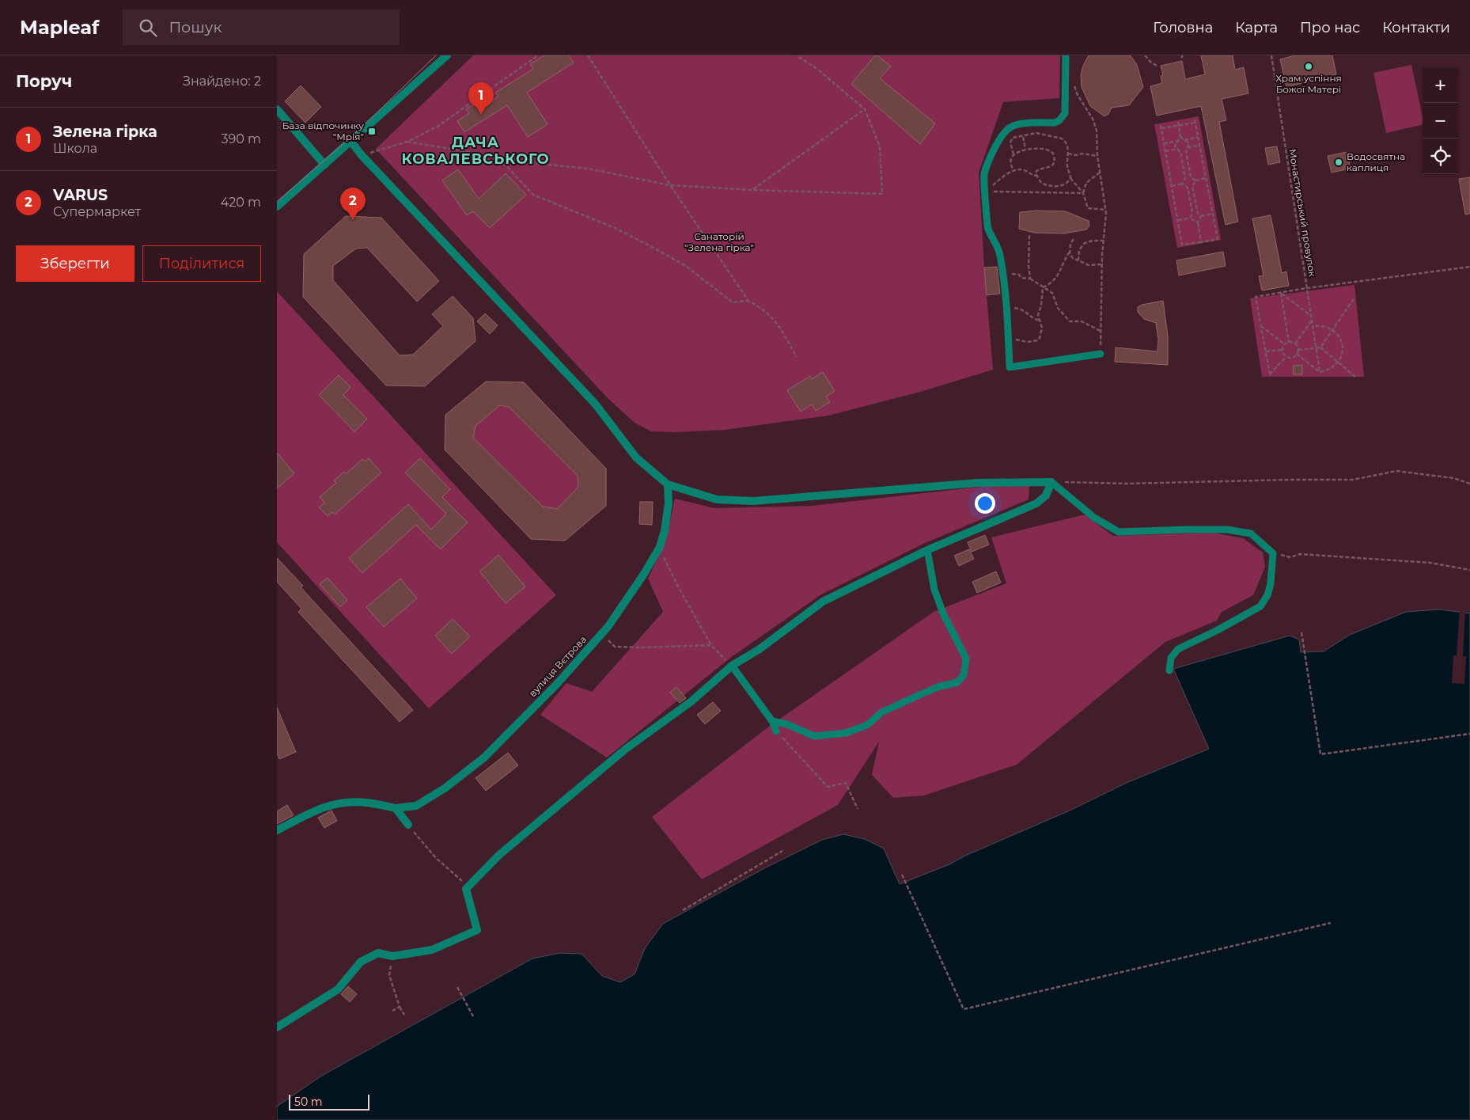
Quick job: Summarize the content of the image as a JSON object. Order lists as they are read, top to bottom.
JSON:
{
  "streets": {
    "street": ["вулиця Вєтрова"],
    "path": ["Монастирський провулок"]
  },
  "districts": ["ДАЧА КОВАЛЕВСЬКОГО"],
  "parks": ["Санаторій \"Зелена гірка\""],
  "places": {
    "other": ["Храм успіння Божої Матері", "Водосвятна каплиця"],
    "transit": ["База відпочинку \"Мрія\""]
  },
  "scale_bar": "50 m",
  "page": {
    "header": "Mapleaf",
    "search": "Пошук",
    "nav": [
      "Головна",
      "Карта",
      "Про нас",
      "Контакти"
    ],
    "heading": ["Поруч", "Знайдено: 2"],
    "map_buttons": ["+", "−"],
    "pins": ["1", "2"],
    "list": [
      {
        "mark": "1",
        "name": "Зелена гірка",
        "note": "Школа",
        "value": "390 m"
      },
      {
        "mark": "2",
        "name": "VARUS",
        "note": "Супермаркет",
        "value": "420 m"
      }
    ],
    "buttons": ["Зберегти", "Поділитися"],
    "scale": "50 m"
  }
}
